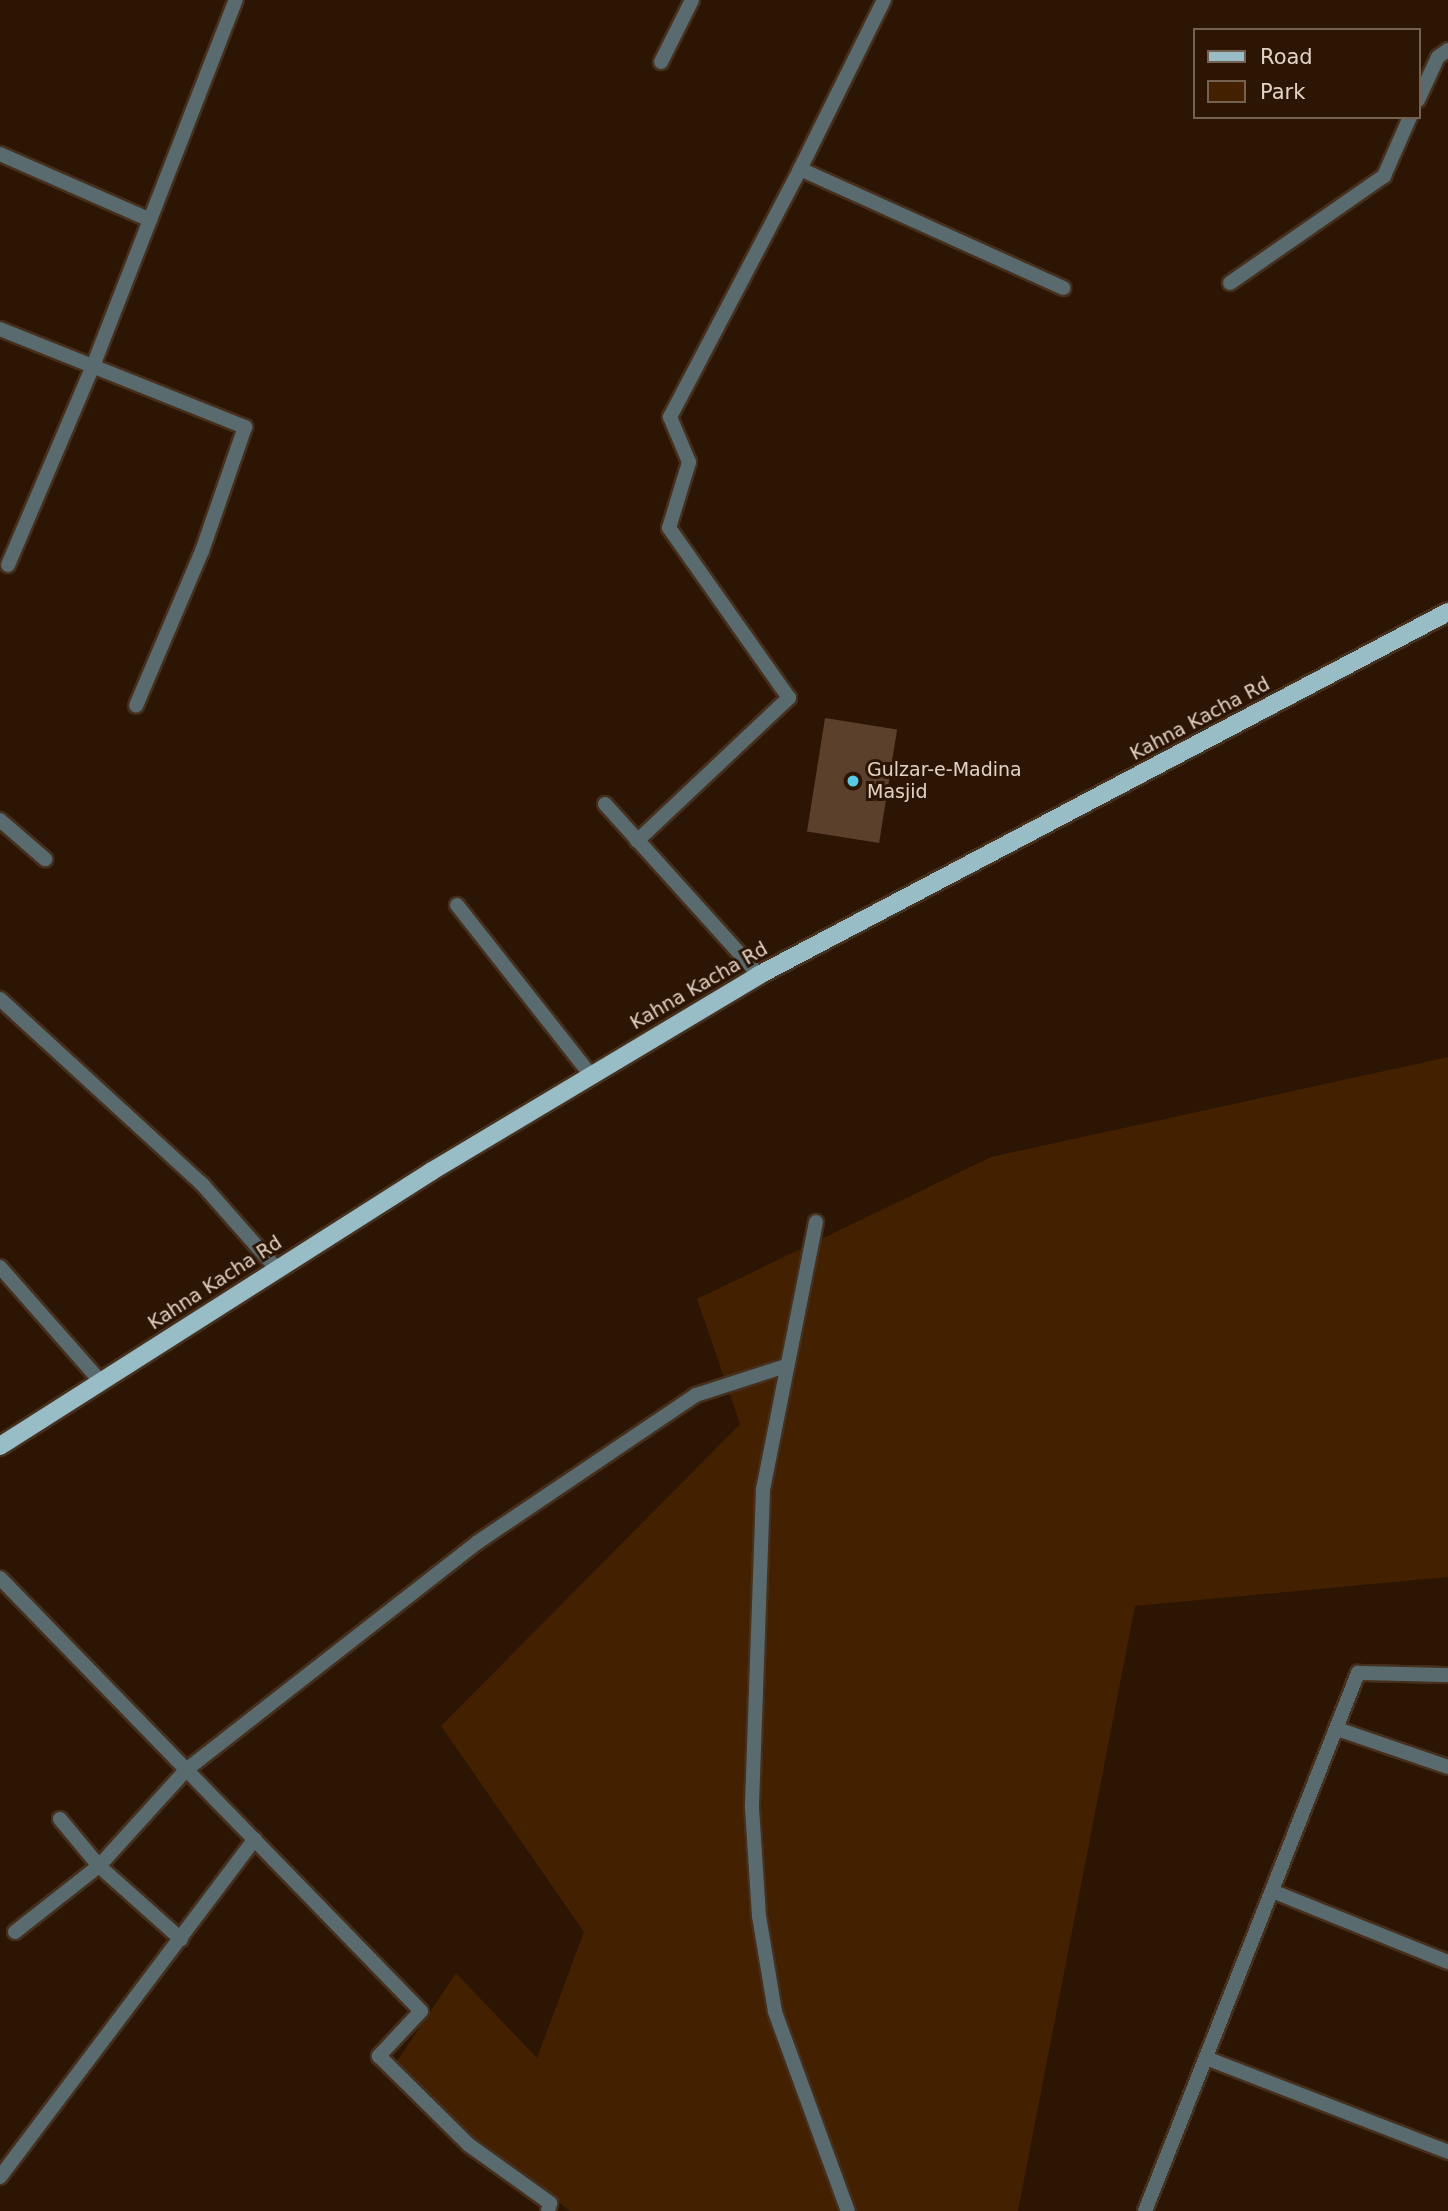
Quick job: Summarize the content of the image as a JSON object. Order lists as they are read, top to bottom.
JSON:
{
  "streets": {
    "main road": ["Kahna Kacha Rd"]
  },
  "places": ["Gulzar-e-Madina Masjid"],
  "legend": ["Road", "Park"]
}
